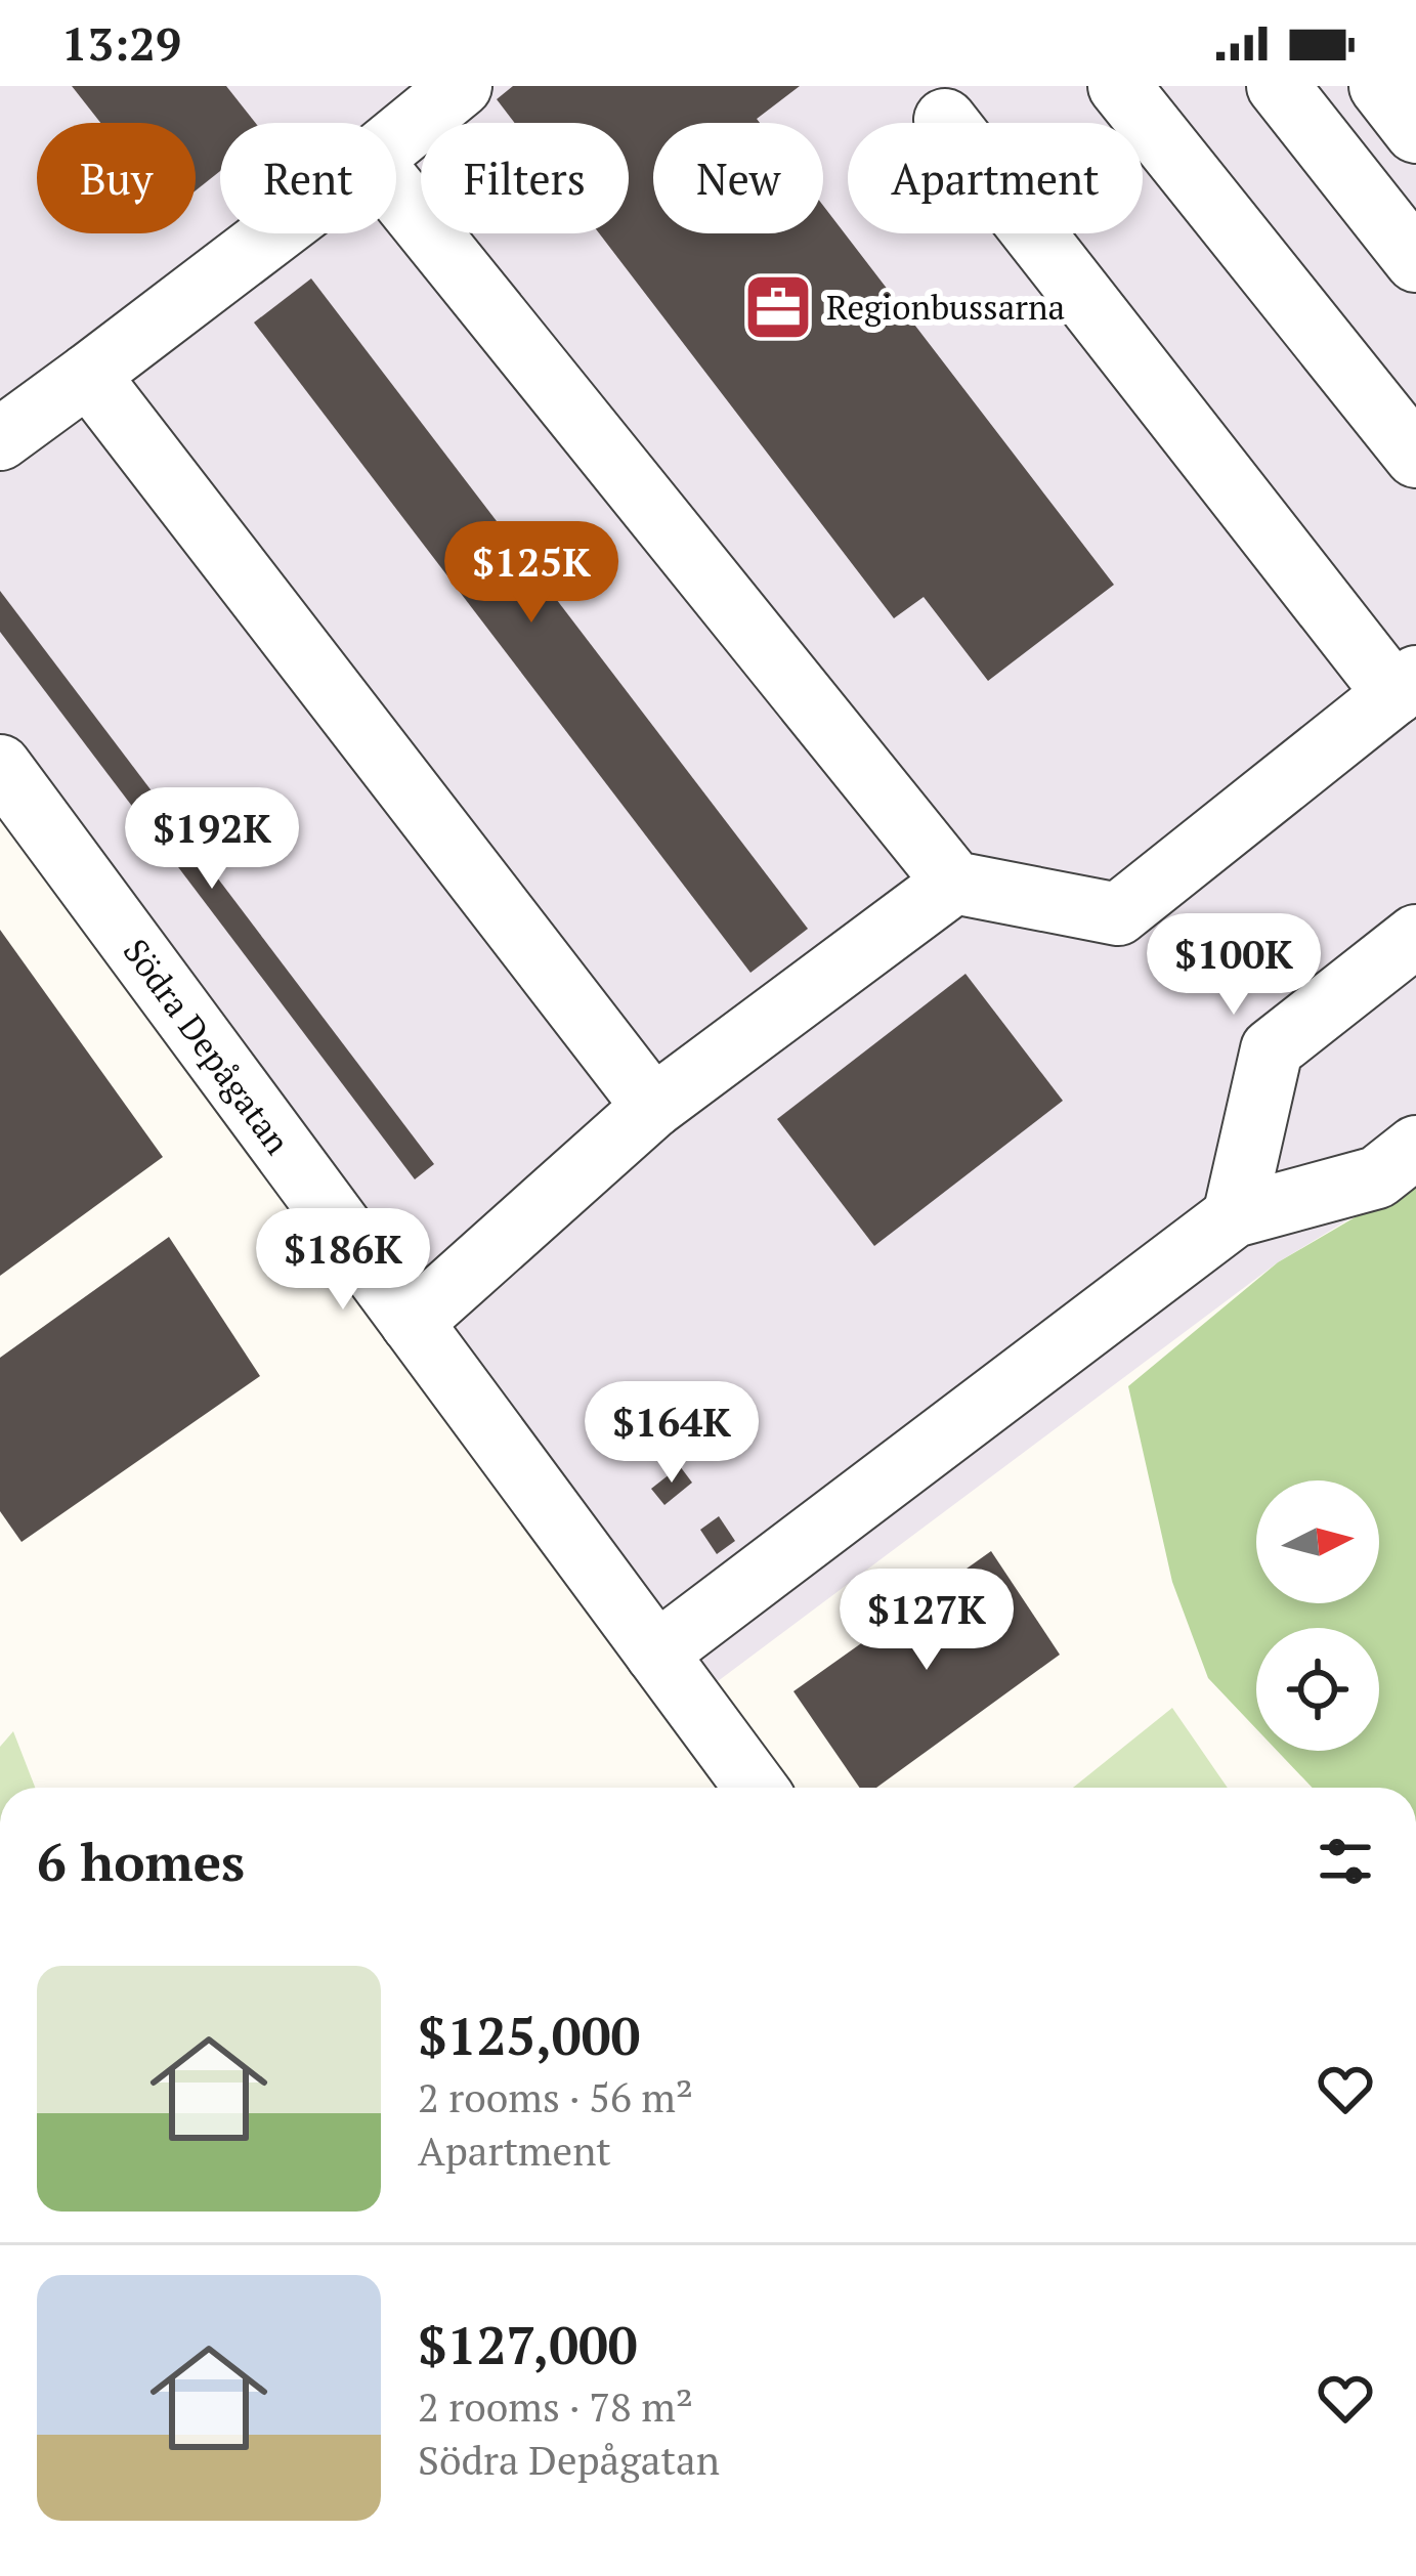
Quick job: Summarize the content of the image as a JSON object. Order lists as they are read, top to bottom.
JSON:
{
  "streets": {
    "street": ["Södra Depågatan"]
  },
  "places": {
    "office": ["Regionbussarna"]
  },
  "north": "right",
  "page": {
    "status": "13:29",
    "chip": [
      "Buy",
      "Rent",
      "Filters",
      "New",
      "Apartment"
    ],
    "price": [
      "$125K",
      "$192K",
      "$100K",
      "$186K",
      "$164K",
      "$127K"
    ],
    "heading": "6 homes",
    "list": [
      {
        "name": "$125,000",
        "note": "2 rooms · 56 m² · Apartment"
      },
      {
        "name": "$127,000",
        "note": "2 rooms · 78 m² · Södra Depågatan"
      }
    ]
  }
}
